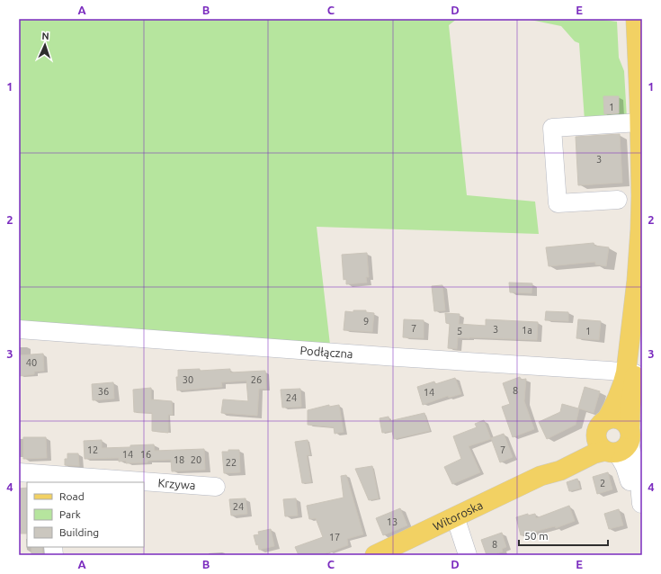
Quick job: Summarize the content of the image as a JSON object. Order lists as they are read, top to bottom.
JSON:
{
  "streets": {
    "main road": ["Witoroska"],
    "street": ["Podłączna", "Krzywa"]
  },
  "crossings": [
    ["Podłączna", "Witoroska"]
  ],
  "house_numbers": [
    "1",
    "3",
    "9",
    "7",
    "3",
    "1a",
    "5",
    "1",
    "40",
    "30",
    "26",
    "8",
    "36",
    "14",
    "24",
    "12",
    "7",
    "14",
    "16",
    "18",
    "20",
    "22",
    "2",
    "24",
    "13",
    "17",
    "8"
  ],
  "legend": ["Road", "Park", "Building"],
  "scale_bar": "50 m",
  "north": "top",
  "grid": {
    "columns": [
      "A",
      "B",
      "C",
      "D",
      "E"
    ],
    "rows": [
      "1",
      "2",
      "3",
      "4"
    ]
  }
}
